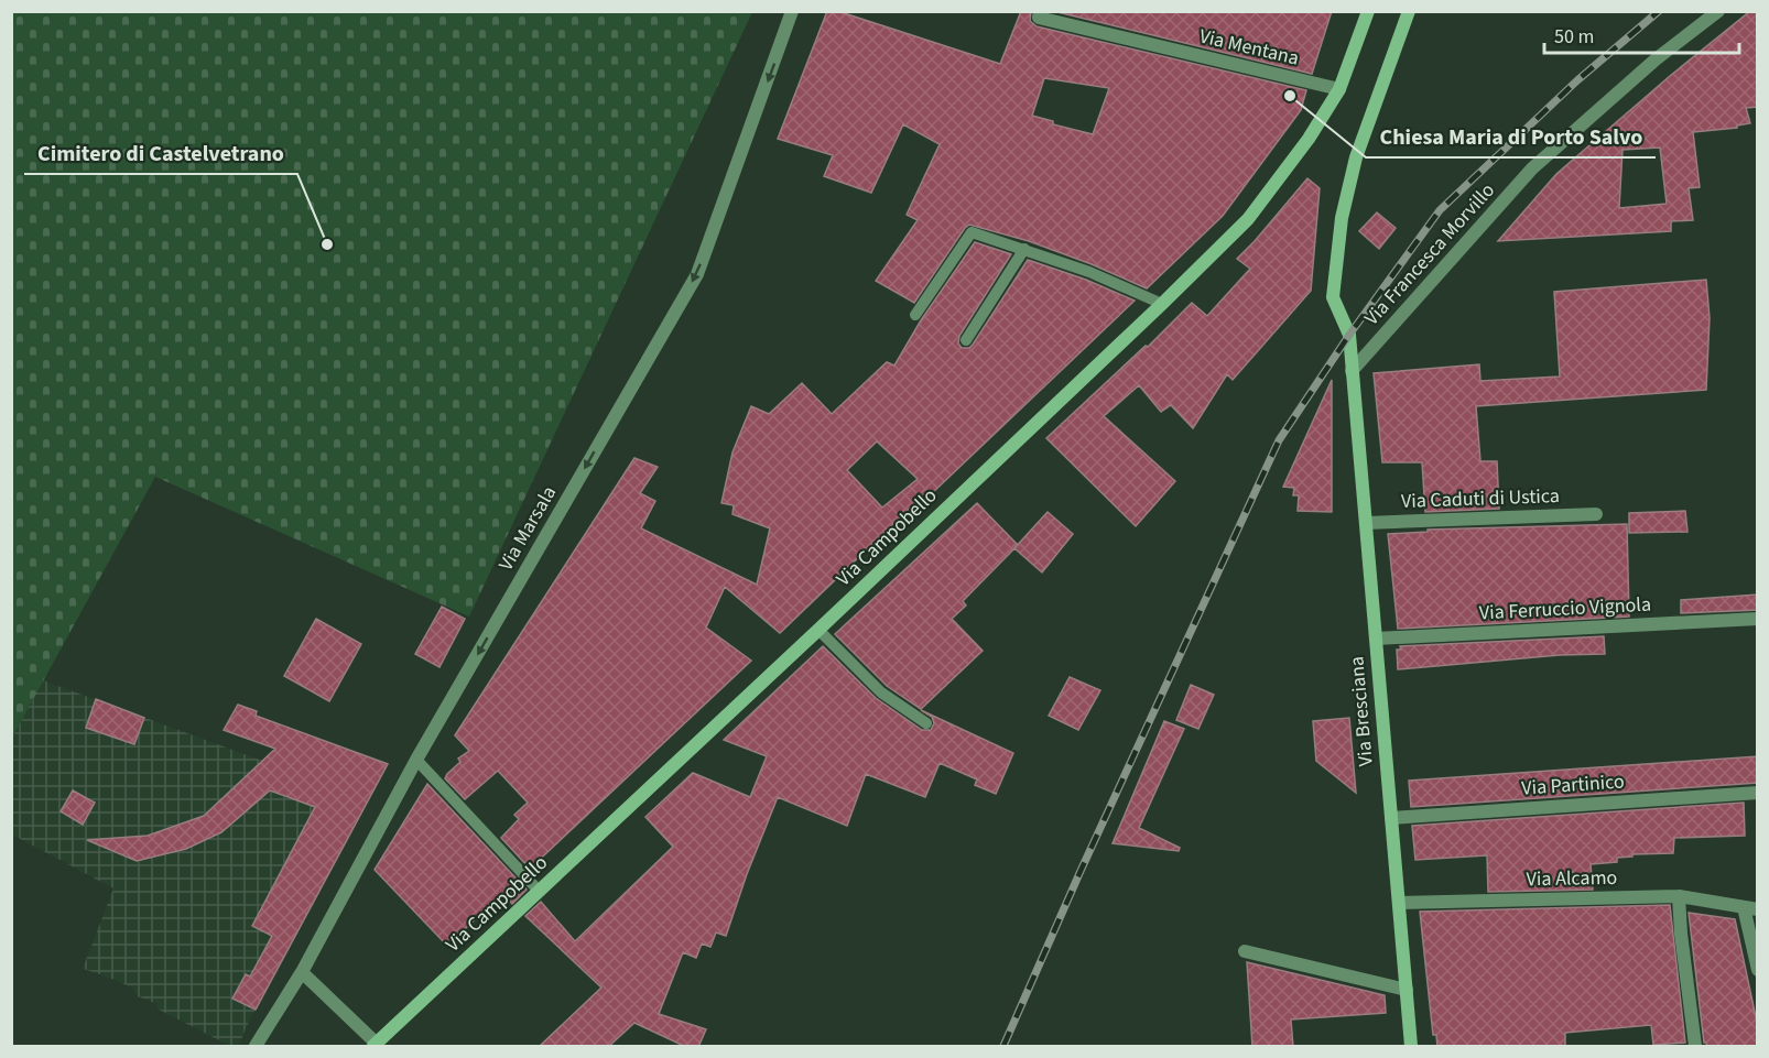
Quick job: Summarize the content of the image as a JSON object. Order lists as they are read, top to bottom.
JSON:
{
  "streets": {
    "main road": ["Via Campobello", "Via Bresciana"],
    "street": [
      "Via Mentana",
      "Via Francesca Morvillo",
      "Via Caduti di Ustica",
      "Via Marsala",
      "Via Ferruccio Vignola",
      "Via Partinico",
      "Via Alcamo"
    ]
  },
  "crossings": [
    ["Via Mentana", "Via Campobello"],
    ["Via Francesca Morvillo", "Via Bresciana"],
    ["Via Caduti di Ustica", "Via Bresciana"],
    ["Via Ferruccio Vignola", "Via Bresciana"],
    ["Via Bresciana", "Via Partinico"],
    ["Via Bresciana", "Via Alcamo"]
  ],
  "one_way": ["Via Marsala"],
  "places": ["Chiesa Maria di Porto Salvo", "Cimitero di Castelvetrano"],
  "scale_bar": "50 m"
}
